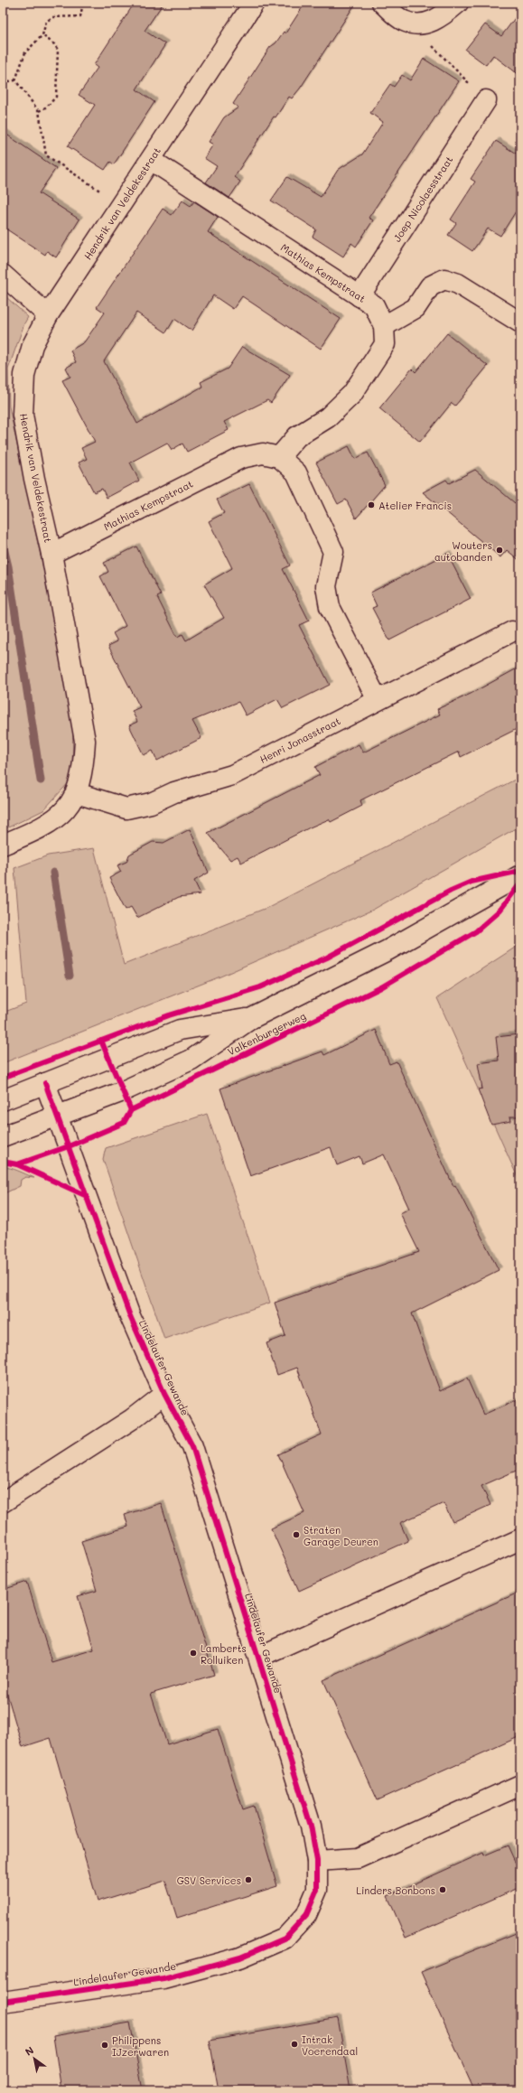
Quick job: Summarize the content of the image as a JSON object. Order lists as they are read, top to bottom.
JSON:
{
  "streets": {
    "street": [
      "Joep Nicolaesstraat",
      "Hendrik van Veldekestraat",
      "Mathias Kempstraat",
      "Henri Jonasstraat",
      "Valkenburgerweg",
      "Lindelaufer Gewande"
    ]
  },
  "crossings": [
    ["Joep Nicolaesstraat", "Mathias Kempstraat"],
    ["Hendrik van Veldekestraat", "Mathias Kempstraat"],
    ["Hendrik van Veldekestraat", "Henri Jonasstraat"],
    ["Valkenburgerweg", "Lindelaufer Gewande"]
  ],
  "places": [
    "Atelier Francis",
    "Wouters autobanden",
    "Straten Garage Deuren",
    "Lamberts Rolluiken",
    "GSV Services",
    "Linders Bonbons",
    "Intrak Voerendaal",
    "Philippens IJzerwaren"
  ],
  "north": "top left"
}
